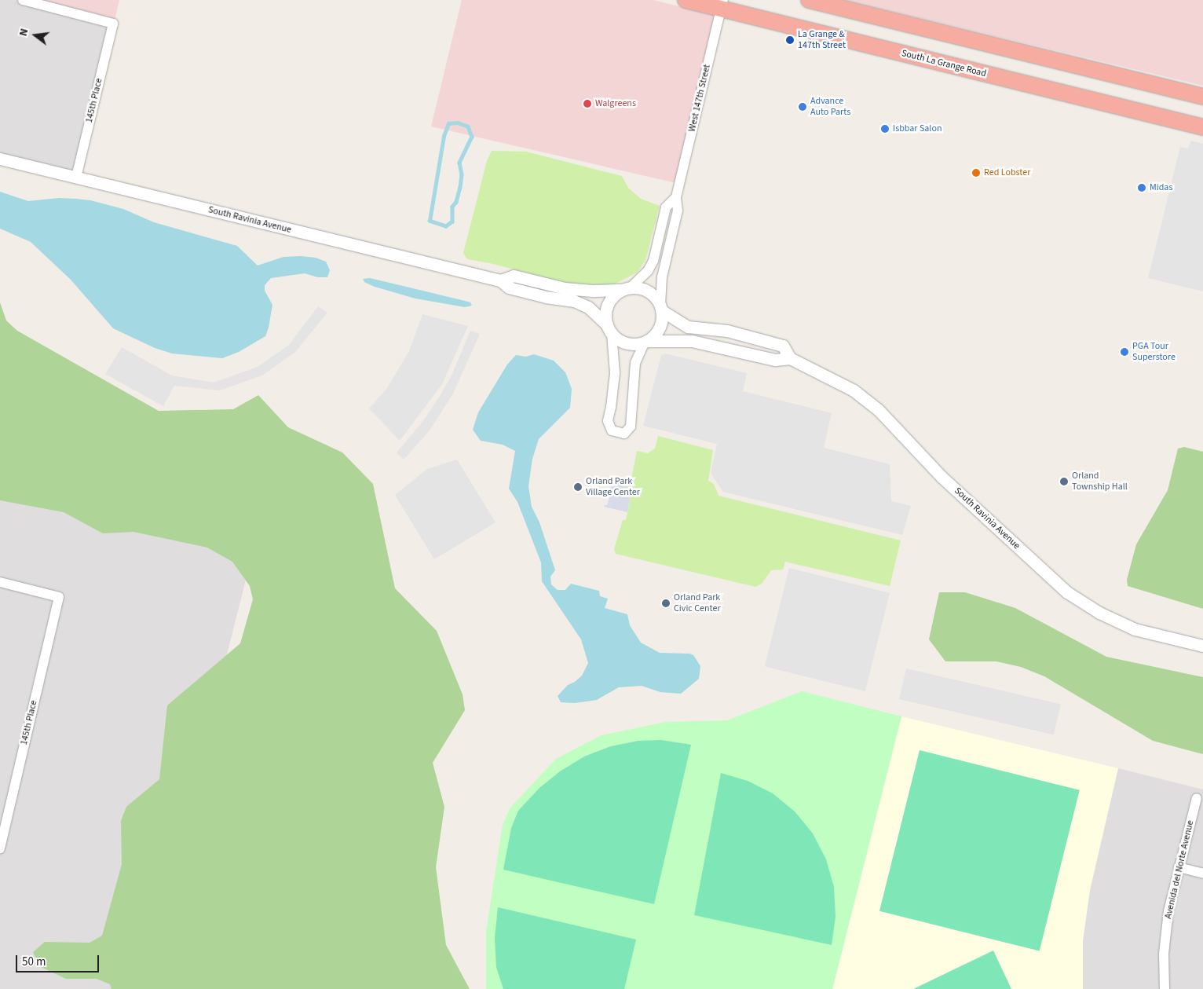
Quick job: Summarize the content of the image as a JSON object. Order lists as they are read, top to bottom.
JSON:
{
  "streets": {
    "highway": ["South La Grange Road"],
    "street": [
      "West 147th Street",
      "145th Place",
      "South Ravinia Avenue",
      "Avenida del Norte Avenue"
    ]
  },
  "crossings": [
    ["South La Grange Road", "West 147th Street"],
    ["West 147th Street", "South Ravinia Avenue"],
    ["145th Place", "South Ravinia Avenue"]
  ],
  "places": [
    "La Grange & 147th Street",
    "Walgreens",
    "Advance Auto Parts",
    "Isbbar Salon",
    "Red Lobster",
    "Midas",
    "PGA Tour Superstore",
    "Orland Township Hall",
    "Orland Park Village Center",
    "Orland Park Civic Center"
  ],
  "scale_bar": "50 m",
  "north": "left"
}
